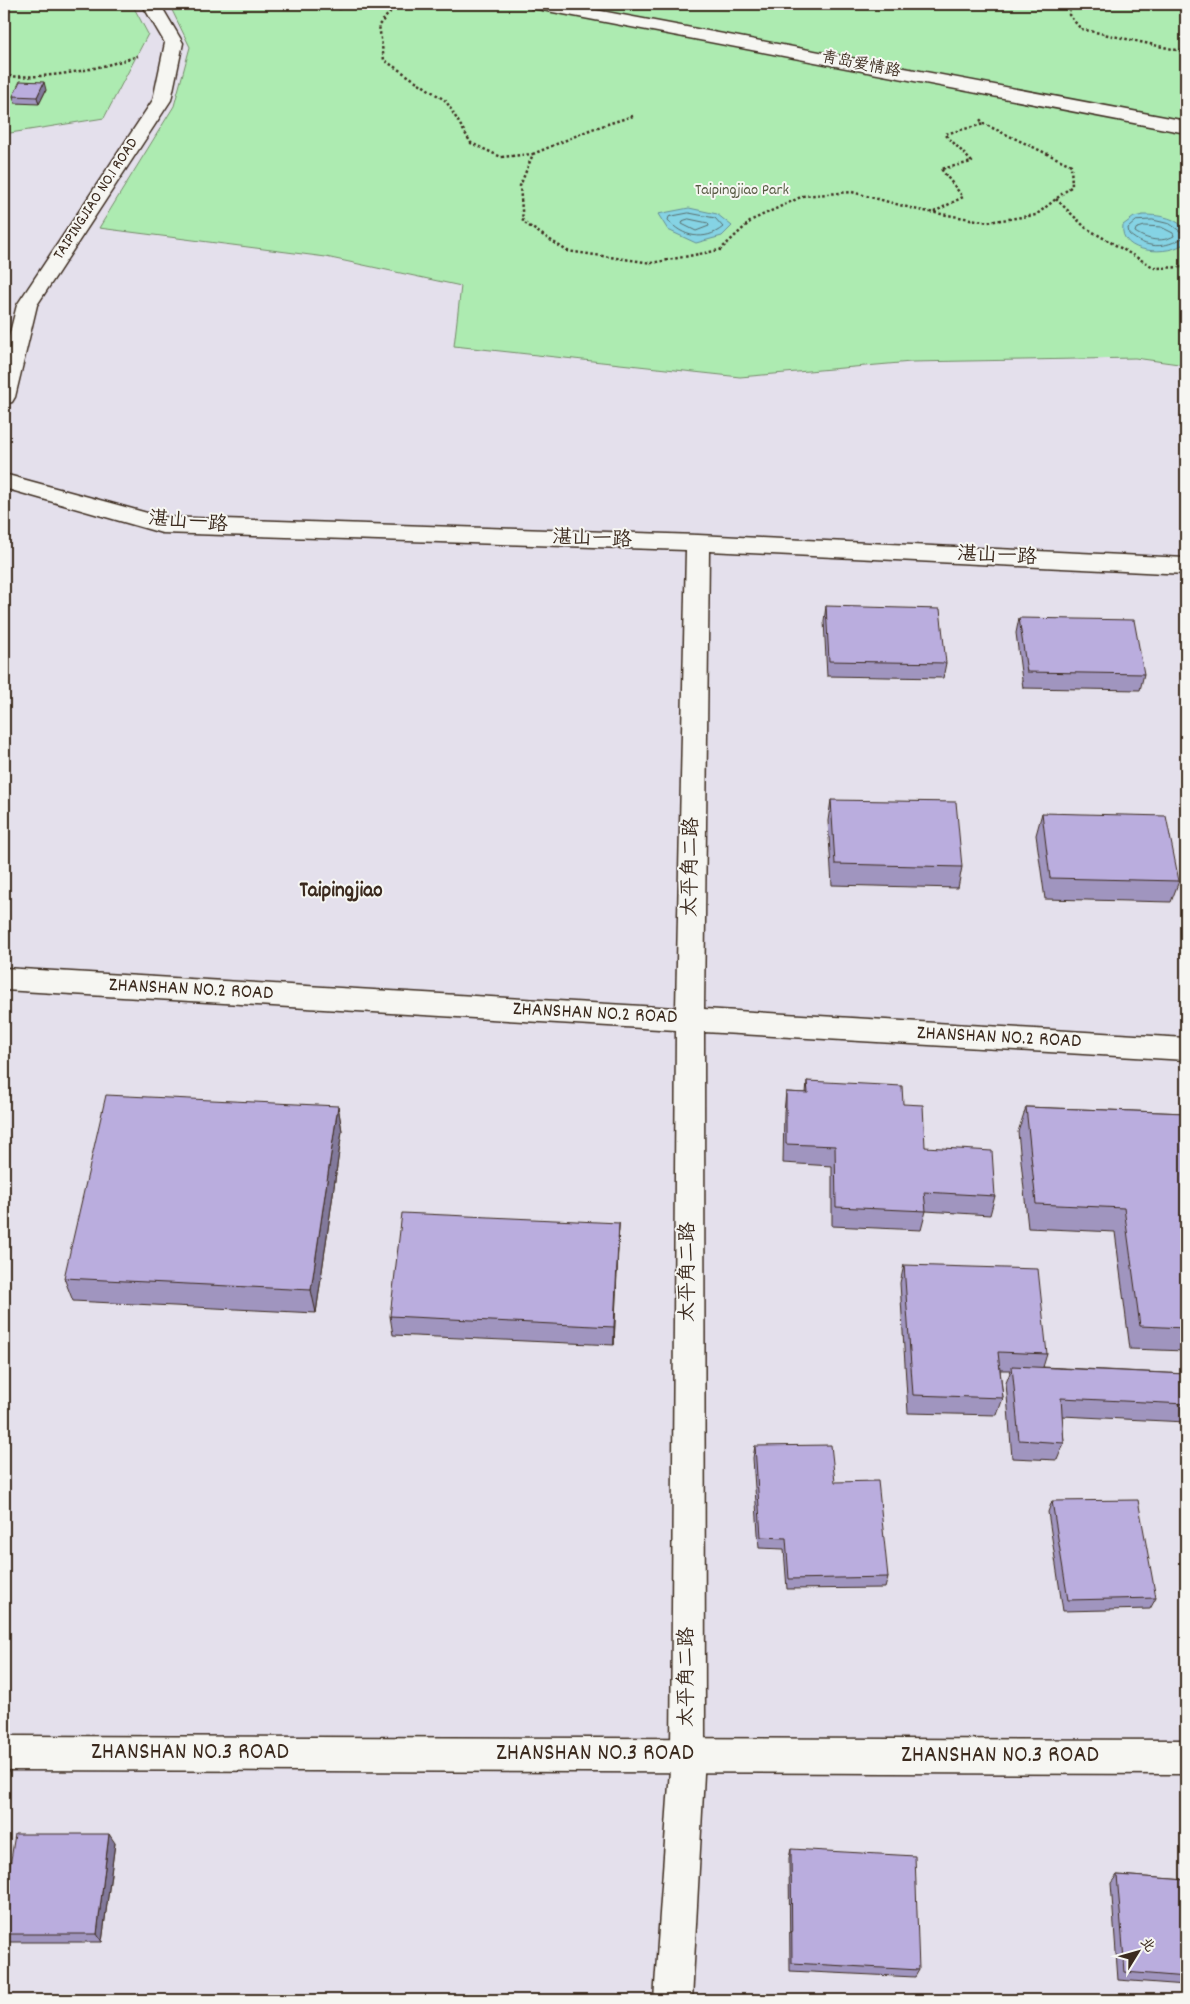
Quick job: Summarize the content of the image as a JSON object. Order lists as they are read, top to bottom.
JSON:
{
  "streets": {
    "street": [
      "青岛爱情路",
      "TAIPINGJIAO NO.1 ROAD",
      "湛山一路",
      "太平角二路",
      "ZHANSHAN NO.2 ROAD",
      "ZHANSHAN NO.3 ROAD"
    ]
  },
  "crossings": [
    ["湛山一路", "太平角二路"],
    ["太平角二路", "ZHANSHAN NO.2 ROAD"],
    ["太平角二路", "ZHANSHAN NO.3 ROAD"]
  ],
  "districts": ["Taipingjiao"],
  "parks": ["Taipingjiao Park"],
  "north": "top right"
}
